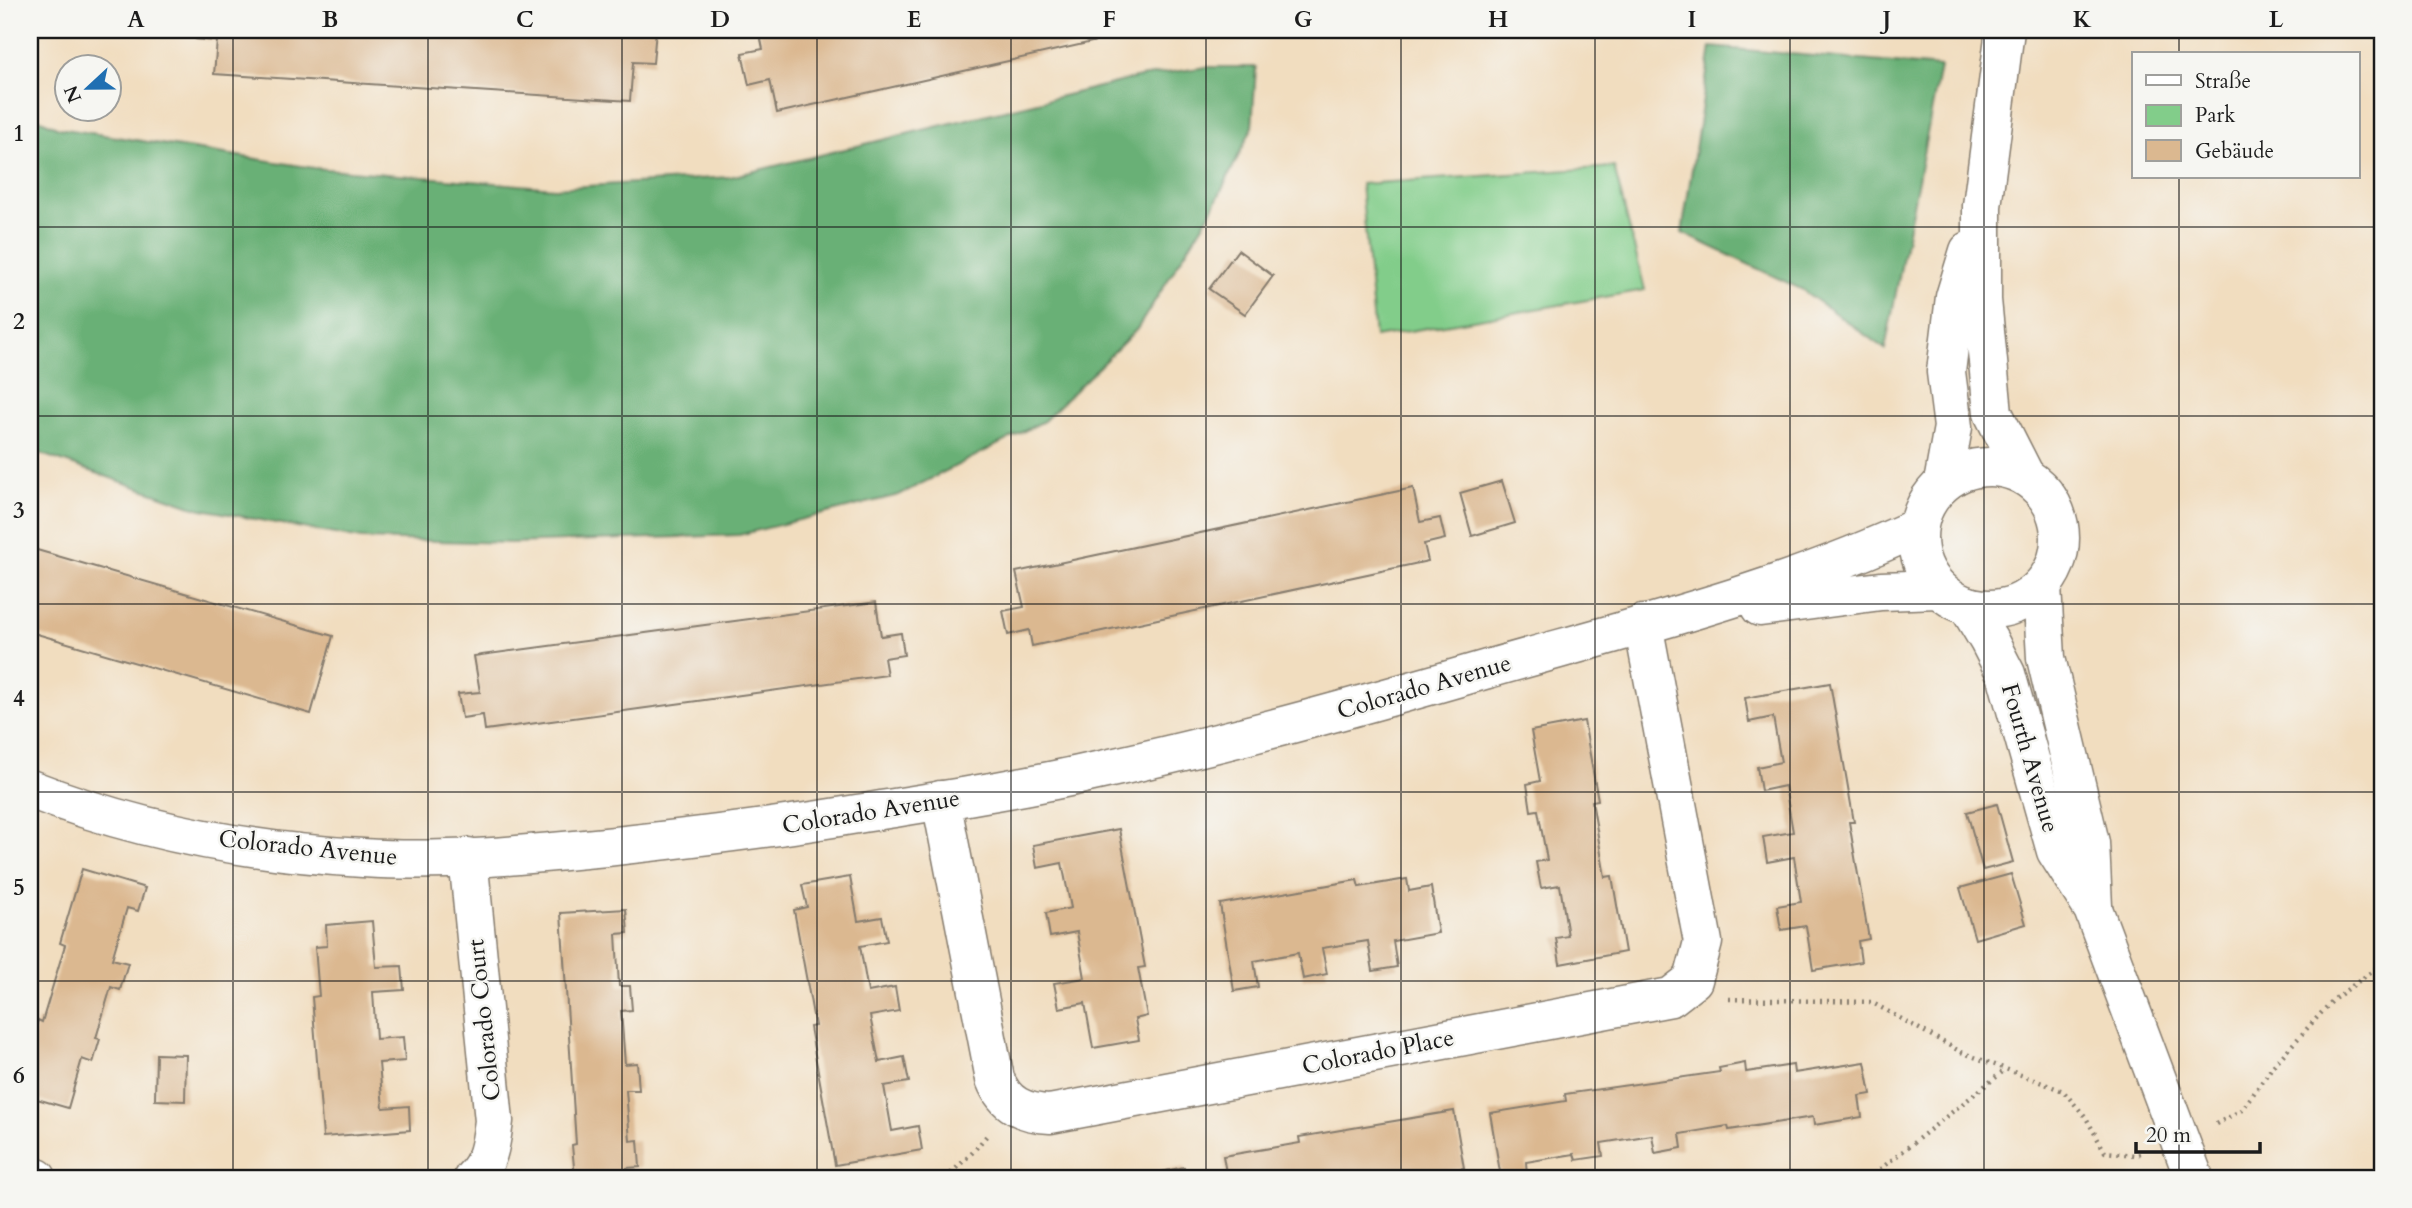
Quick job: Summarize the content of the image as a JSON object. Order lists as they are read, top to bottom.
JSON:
{
  "streets": {
    "street": [
      "Colorado Avenue",
      "Fourth Avenue",
      "Colorado Court",
      "Colorado Place"
    ]
  },
  "crossings": [
    ["Colorado Avenue", "Fourth Avenue"],
    ["Colorado Avenue", "Colorado Court"]
  ],
  "legend": ["Straße", "Park", "Gebäude"],
  "scale_bar": "20 m",
  "north": "left",
  "grid": {
    "columns": [
      "A",
      "B",
      "C",
      "D",
      "E",
      "F",
      "G",
      "H",
      "I",
      "J",
      "K",
      "L"
    ],
    "rows": [
      "1",
      "2",
      "3",
      "4",
      "5",
      "6"
    ]
  }
}
